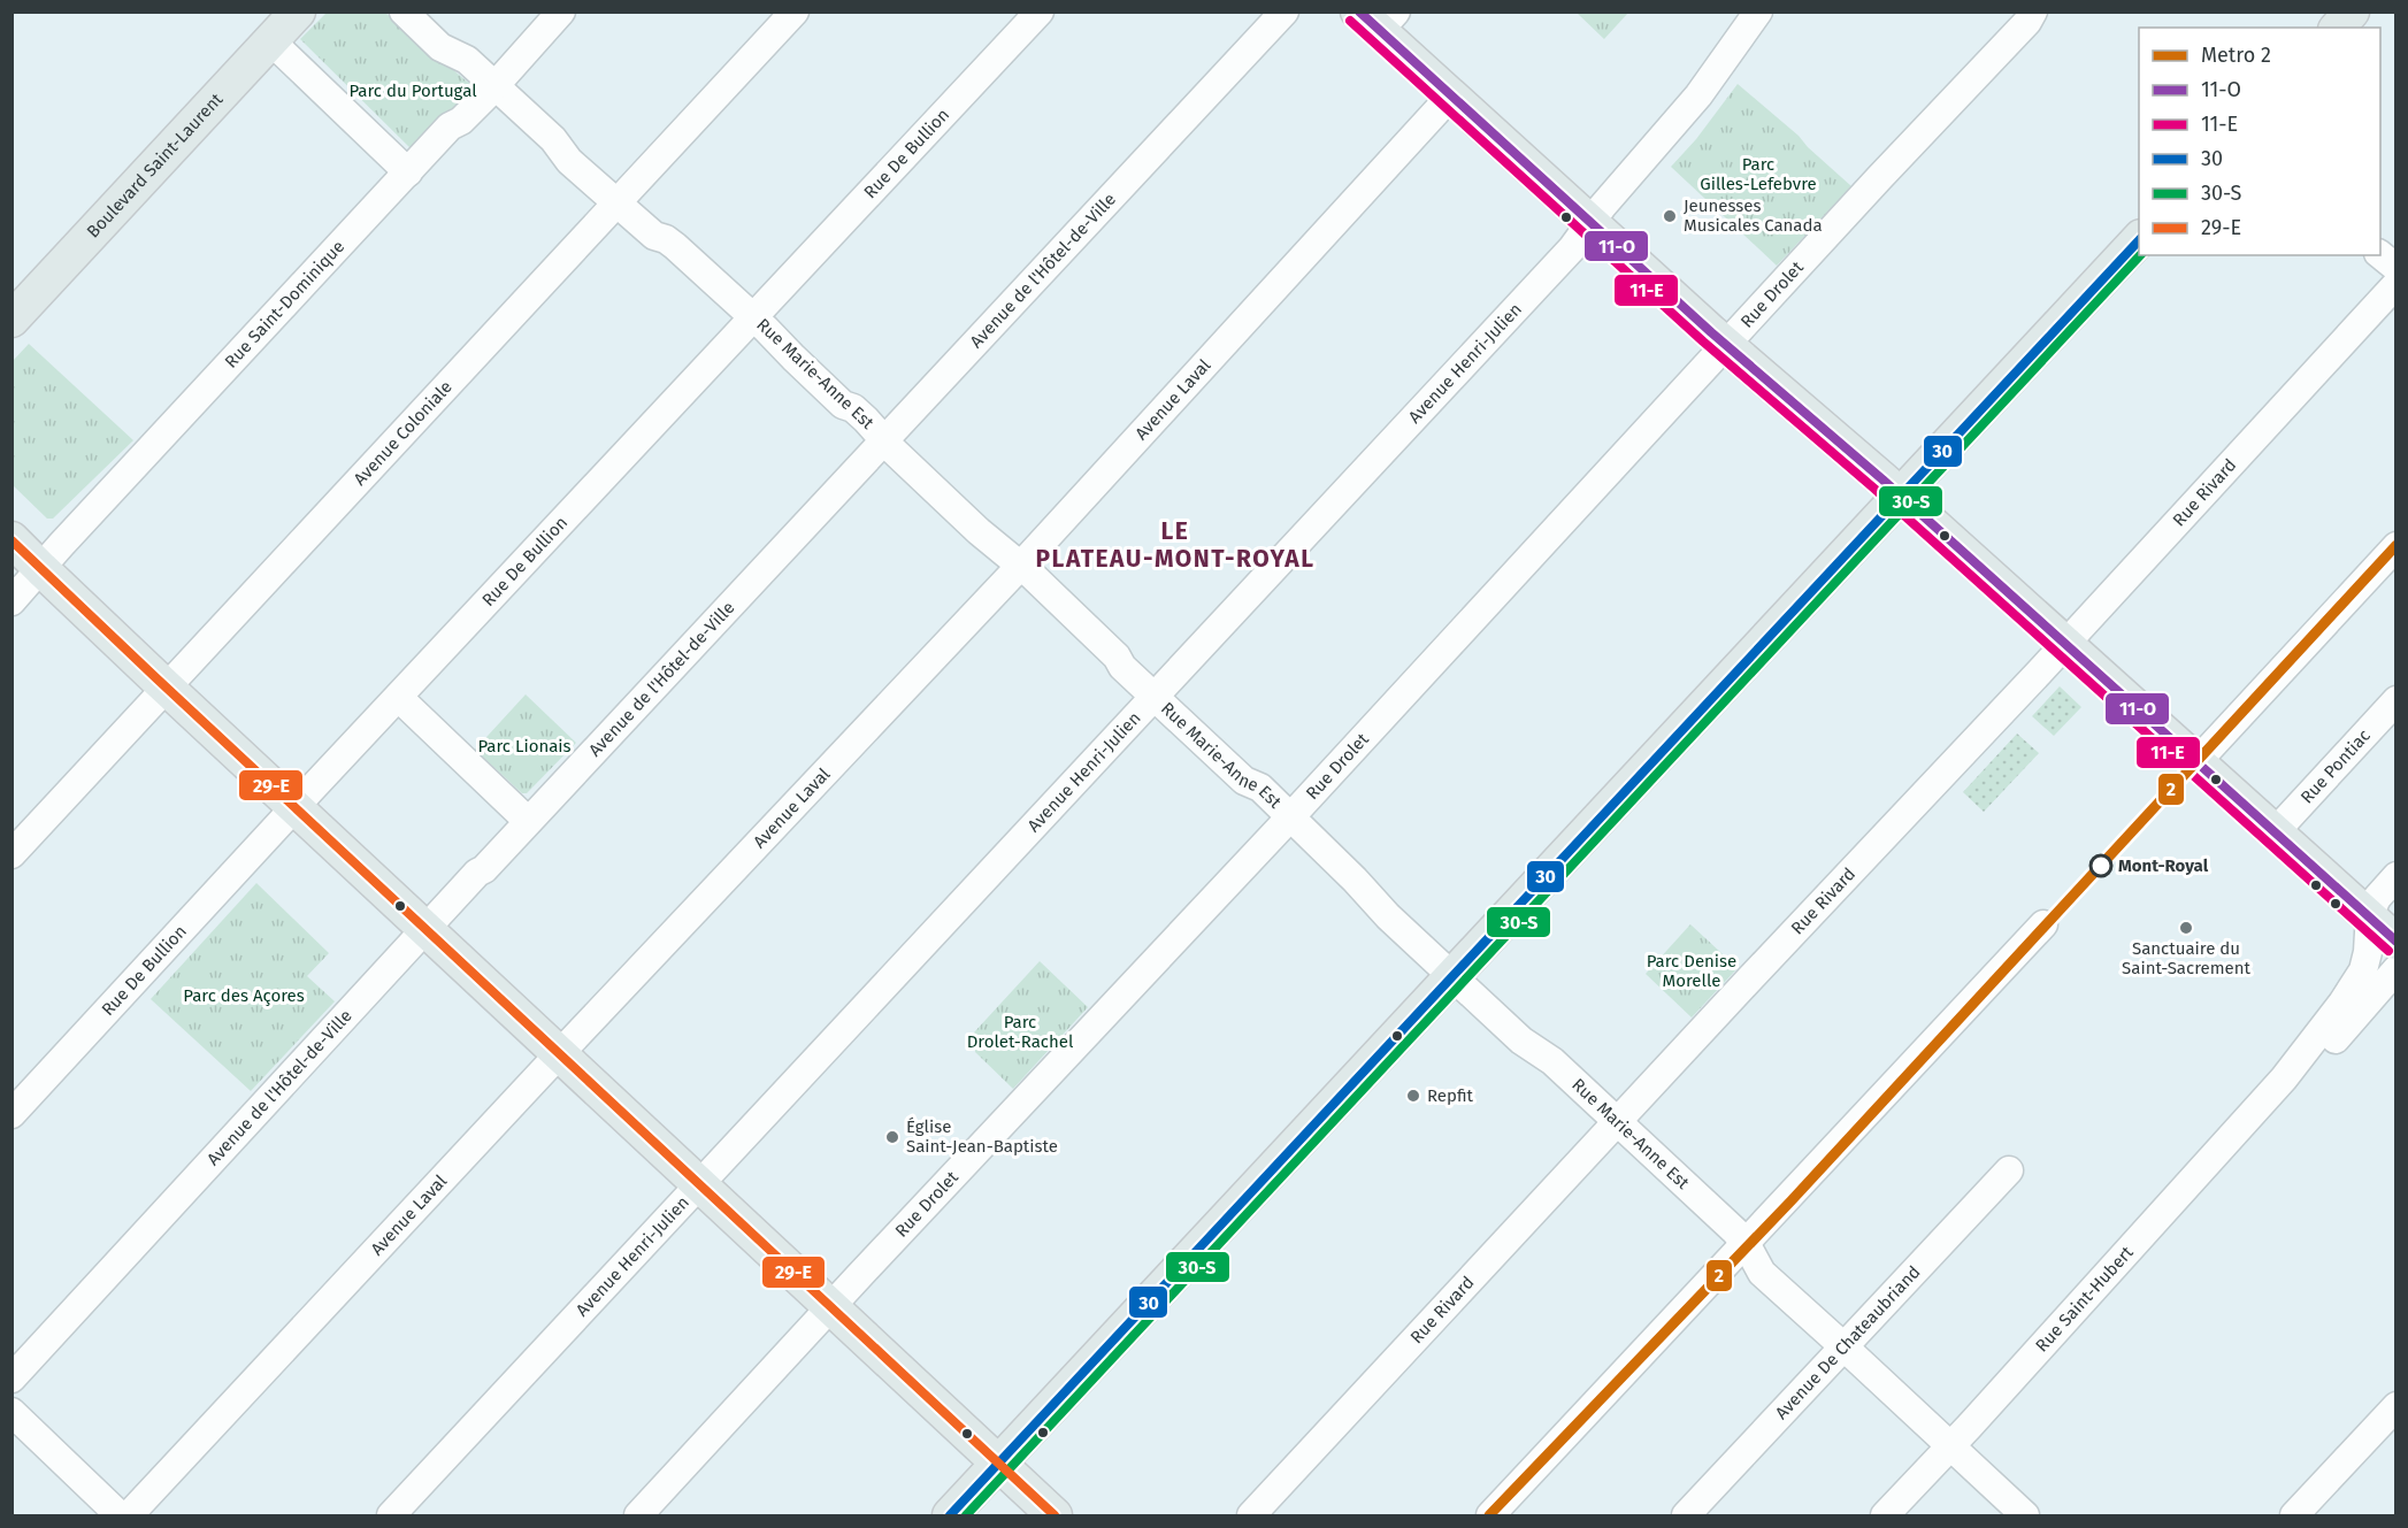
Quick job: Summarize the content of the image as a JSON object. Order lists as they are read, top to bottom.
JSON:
{
  "streets": {
    "main road": ["Boulevard Saint-Laurent"],
    "street": [
      "Rue De Bullion",
      "Avenue de l'Hôtel-de-Ville",
      "Rue Drolet",
      "Rue Saint-Dominique",
      "Avenue Henri-Julien",
      "Rue Marie-Anne Est",
      "Avenue Laval",
      "Avenue Coloniale",
      "Rue Rivard",
      "Rue Pontiac",
      "Rue Saint-Hubert",
      "Avenue De Chateaubriand"
    ]
  },
  "crossings": [
    ["Rue De Bullion", "Rue Marie-Anne Est"],
    ["Avenue de l'Hôtel-de-Ville", "Rue Marie-Anne Est"],
    ["Rue Drolet", "Rue Marie-Anne Est"],
    ["Rue Saint-Dominique", "Rue Marie-Anne Est"],
    ["Avenue Henri-Julien", "Rue Marie-Anne Est"],
    ["Rue Marie-Anne Est", "Avenue Laval"],
    ["Rue Marie-Anne Est", "Avenue Coloniale"],
    ["Rue Marie-Anne Est", "Rue Rivard"],
    ["Rue Marie-Anne Est", "Rue Saint-Hubert"],
    ["Rue Marie-Anne Est", "Avenue De Chateaubriand"]
  ],
  "districts": ["LE PLATEAU-MONT-ROYAL"],
  "parks": [
    "Parc du Portugal",
    "Parc Gilles-Lefebvre",
    "Parc Lionais",
    "Parc Denise Morelle",
    "Parc des Açores",
    "Parc Drolet-Rachel"
  ],
  "places": [
    "Jeunesses Musicales Canada",
    "Mont-Royal",
    "Sanctuaire du Saint-Sacrement",
    "Repfit",
    "Église Saint-Jean-Baptiste"
  ],
  "lines": [
    "transit line 11-O",
    "transit line 11-E",
    "transit line 30",
    "transit line 30-S",
    "transit line 29-E",
    "metro line 2"
  ],
  "legend": [
    "Metro 2",
    "11-O",
    "11-E",
    "30",
    "30-S",
    "29-E"
  ]
}
